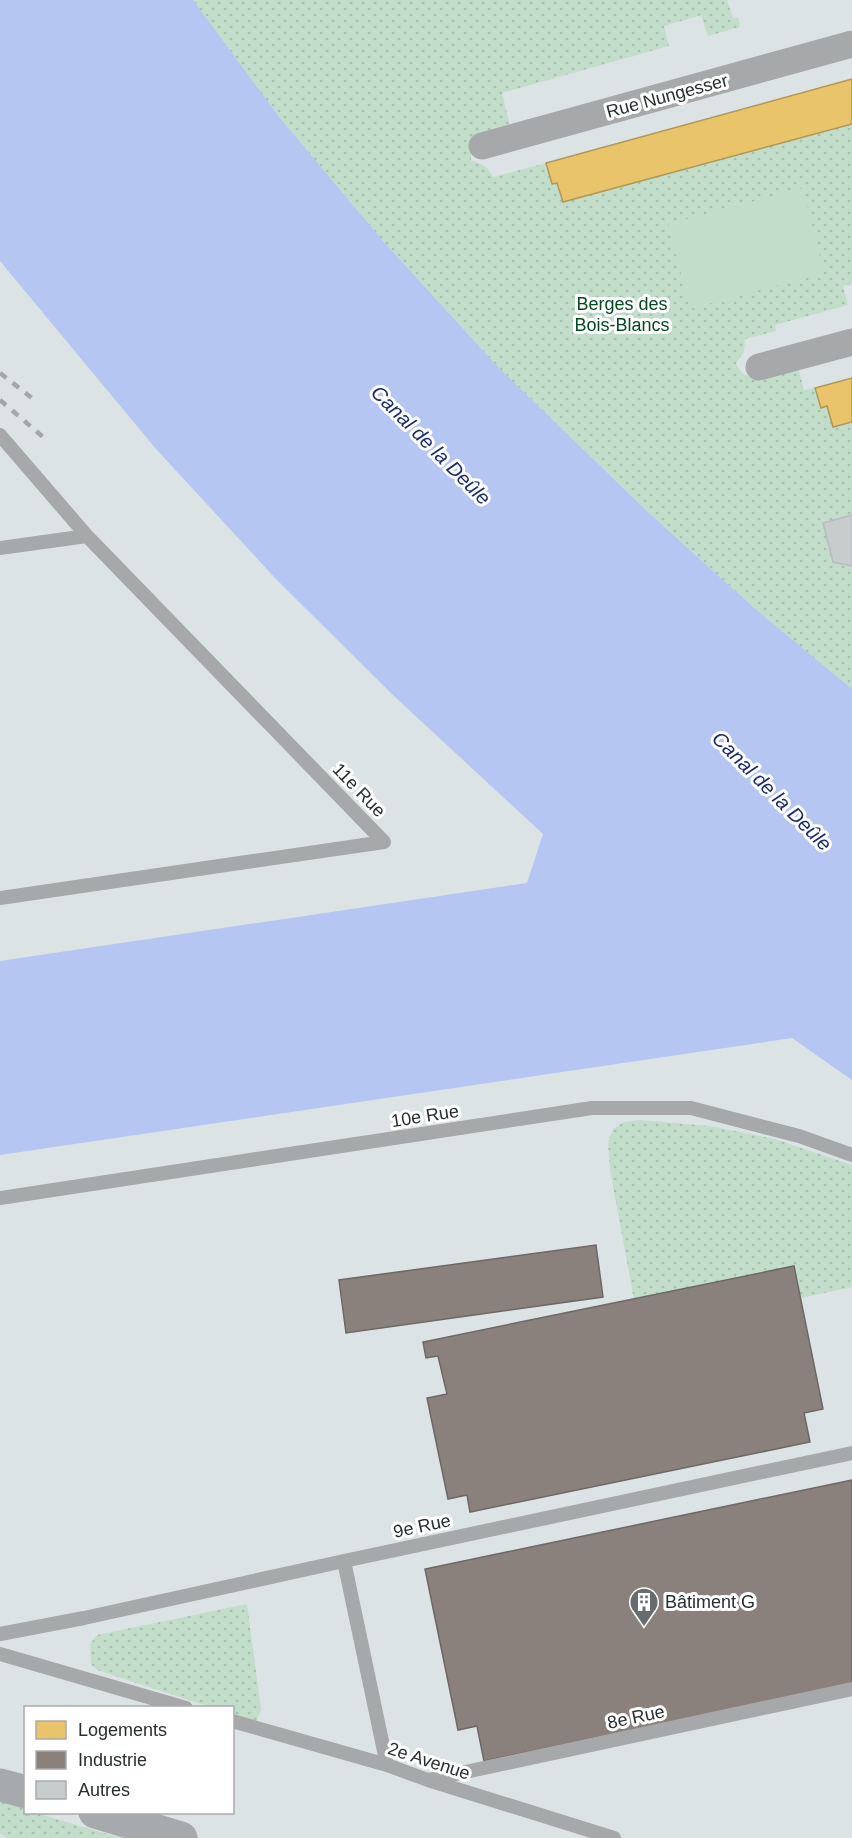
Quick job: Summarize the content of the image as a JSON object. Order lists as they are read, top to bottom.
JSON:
{
  "streets": {
    "street": ["Rue Nungesser"],
    "lane": [
      "11e Rue",
      "10e Rue",
      "9e Rue",
      "8e Rue",
      "2e Avenue"
    ]
  },
  "crossings": [
    ["8e Rue", "2e Avenue"]
  ],
  "water": ["Canal de la Deûle"],
  "parks": ["Berges des Bois-Blancs"],
  "places": {
    "building": ["Bâtiment G"]
  },
  "legend": ["Logements", "Industrie", "Autres"]
}
